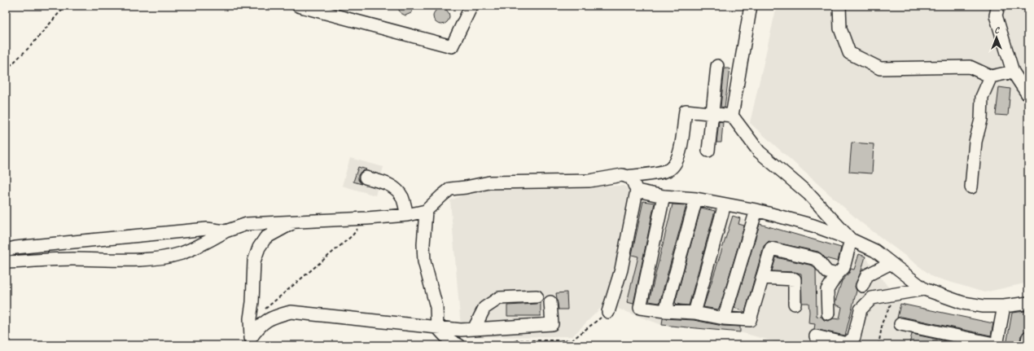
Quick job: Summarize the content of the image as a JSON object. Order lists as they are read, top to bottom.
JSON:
{
  "north": "top"
}
